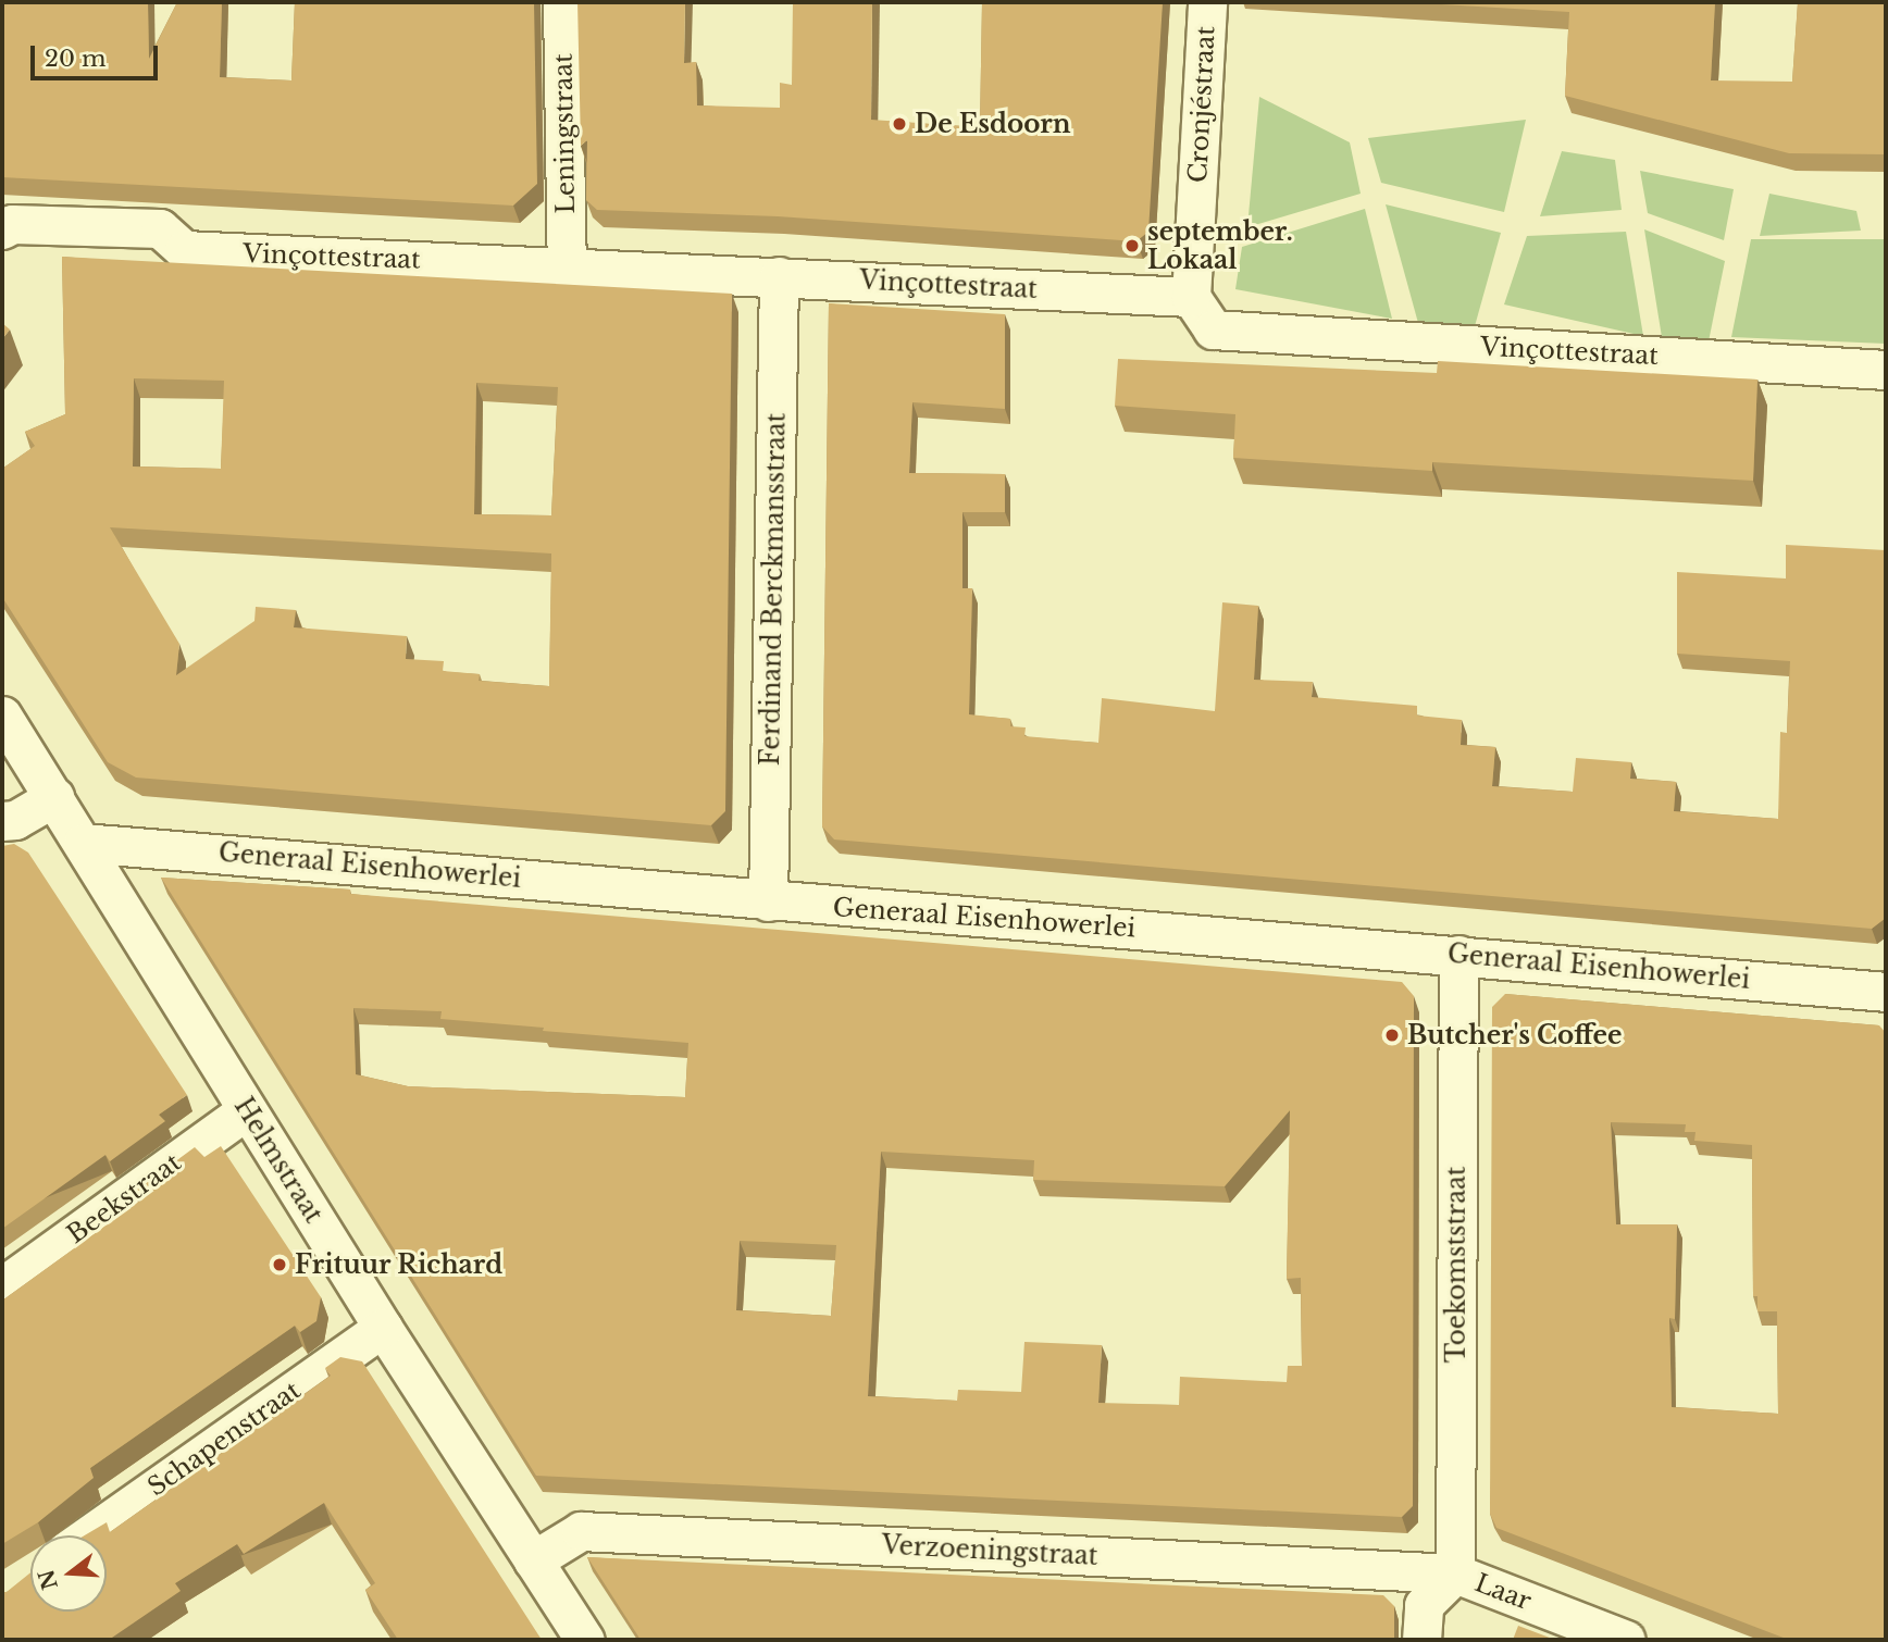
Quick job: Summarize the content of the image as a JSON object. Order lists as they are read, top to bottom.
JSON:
{
  "streets": {
    "street": [
      "Cronjéstraat",
      "Leningstraat",
      "Vinçottestraat",
      "Ferdinand Berckmansstraat",
      "Generaal Eisenhowerlei",
      "Helmstraat",
      "Beekstraat",
      "Toekomststraat",
      "Schapenstraat",
      "Verzoeningstraat",
      "Laar"
    ]
  },
  "crossings": [
    ["Cronjéstraat", "Vinçottestraat"],
    ["Leningstraat", "Vinçottestraat"],
    ["Vinçottestraat", "Ferdinand Berckmansstraat"],
    ["Ferdinand Berckmansstraat", "Generaal Eisenhowerlei"],
    ["Generaal Eisenhowerlei", "Helmstraat"],
    ["Generaal Eisenhowerlei", "Toekomststraat"],
    ["Helmstraat", "Beekstraat"],
    ["Helmstraat", "Schapenstraat"],
    ["Helmstraat", "Verzoeningstraat"],
    ["Toekomststraat", "Verzoeningstraat"],
    ["Toekomststraat", "Laar"],
    ["Verzoeningstraat", "Laar"]
  ],
  "places": [
    "De Esdoorn",
    "september. Lokaal",
    "Butcher's Coffee",
    "Frituur Richard"
  ],
  "scale_bar": "20 m",
  "north": "left"
}
